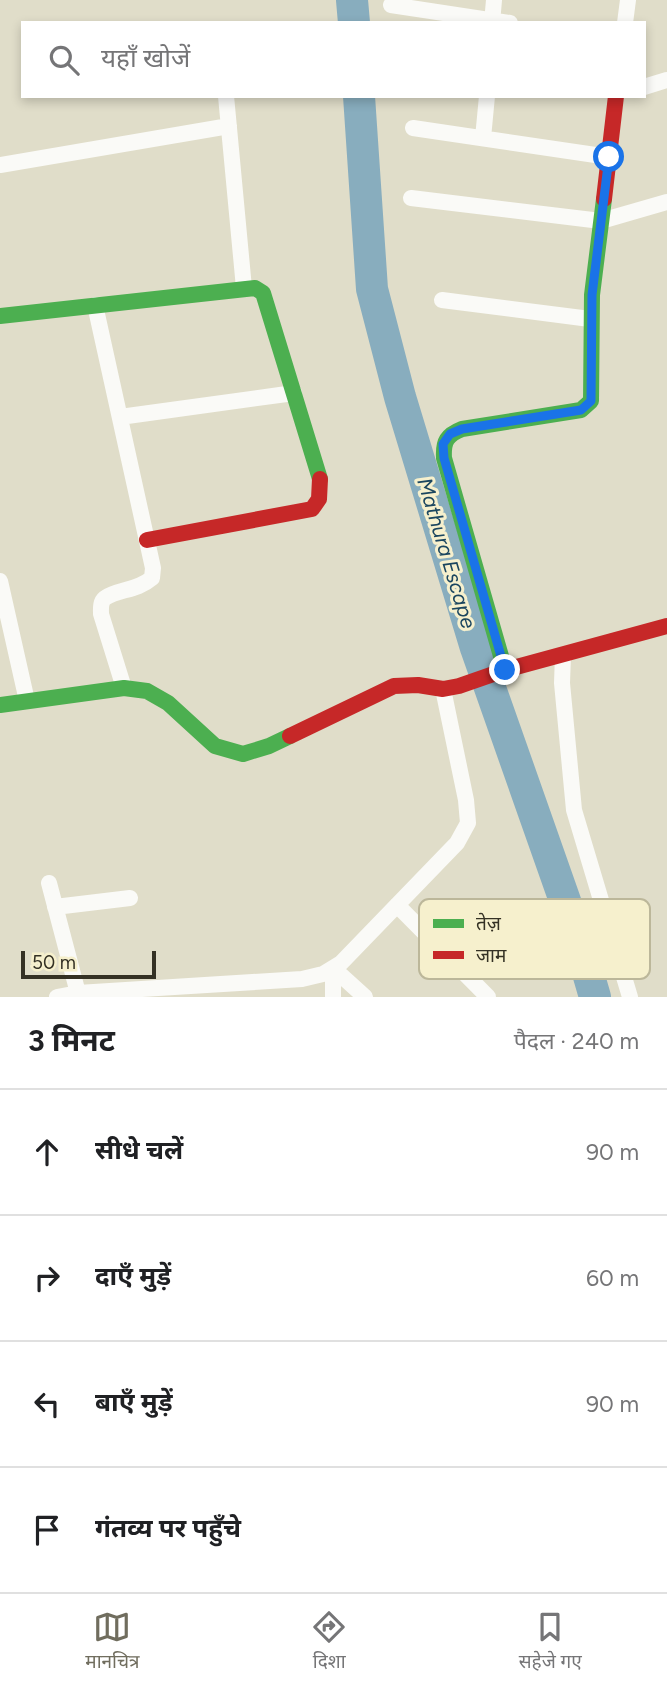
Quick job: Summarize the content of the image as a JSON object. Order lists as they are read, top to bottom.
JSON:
{
  "water": ["Mathura Escape"],
  "legend": ["तेज़", "जाम"],
  "scale_bar": "50 m",
  "page": {
    "search": "यहाँ खोजें",
    "scale": "50 m",
    "heading": ["3 मिनट", "पैदल · 240 m"],
    "list": [
      ["सीधे चलें", "90 m"],
      ["दाएँ मुड़ें", "60 m"],
      ["बाएँ मुड़ें", "90 m"],
      "गंतव्य पर पहुँचे"
    ],
    "nav": ["मानचित्र", "दिशा", "सहेजे गए"]
  }
}
